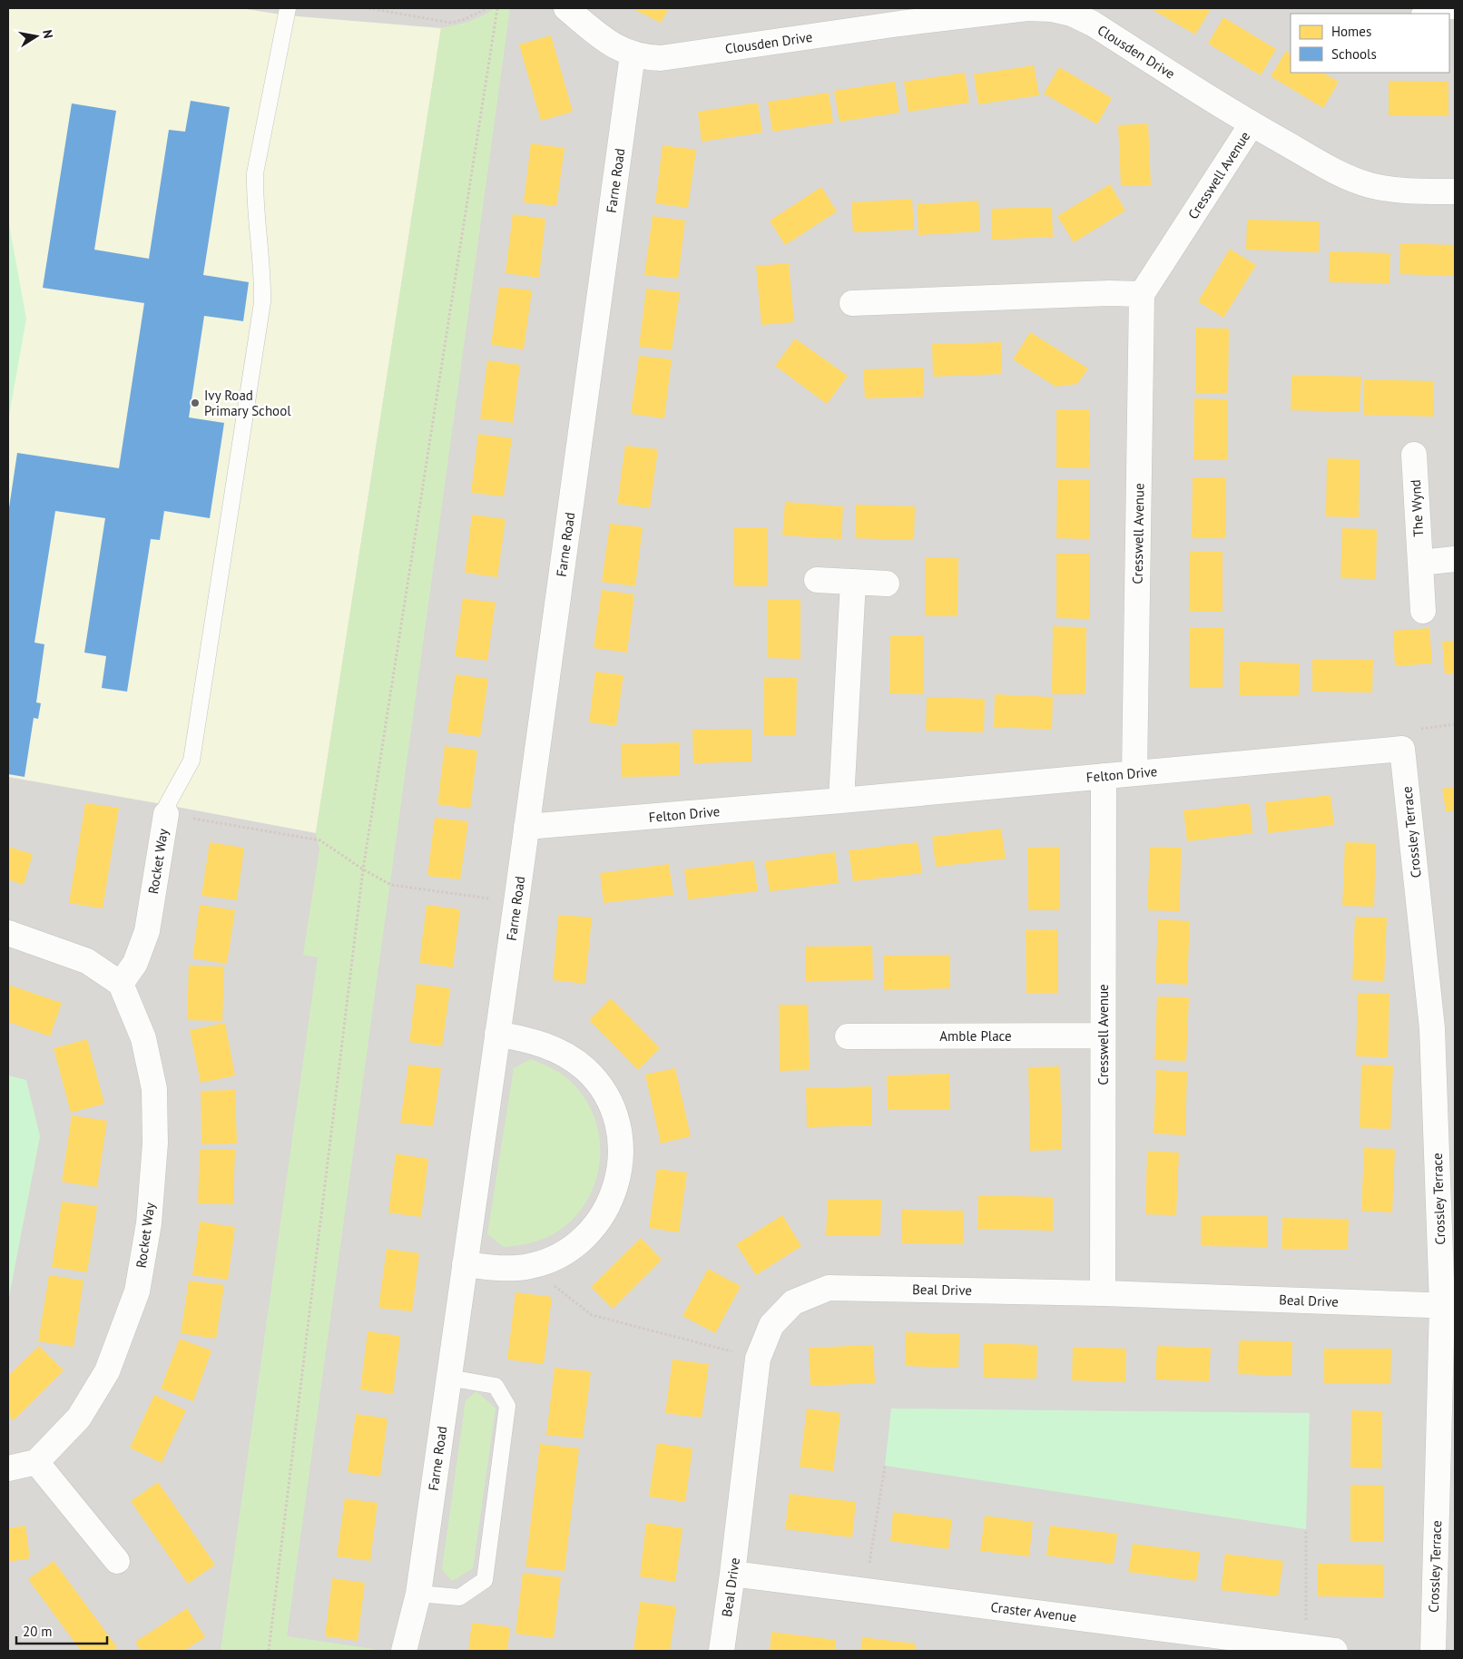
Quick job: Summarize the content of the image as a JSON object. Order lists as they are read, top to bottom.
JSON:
{
  "streets": {
    "street": [
      "Clousden Drive",
      "Cresswell Avenue",
      "Farne Road",
      "The Wynd",
      "Felton Drive",
      "Crossley Terrace",
      "Rocket Way",
      "Amble Place",
      "Beal Drive",
      "Craster Avenue"
    ]
  },
  "crossings": [
    ["Clousden Drive", "Cresswell Avenue"],
    ["Clousden Drive", "Farne Road"],
    ["Cresswell Avenue", "Felton Drive"],
    ["Cresswell Avenue", "Amble Place"],
    ["Cresswell Avenue", "Beal Drive"],
    ["Farne Road", "Felton Drive"],
    ["Felton Drive", "Crossley Terrace"],
    ["Crossley Terrace", "Beal Drive"],
    ["Beal Drive", "Craster Avenue"]
  ],
  "places": ["Ivy Road Primary School"],
  "legend": ["Homes", "Schools"],
  "scale_bar": "20 m",
  "north": "right"
}
